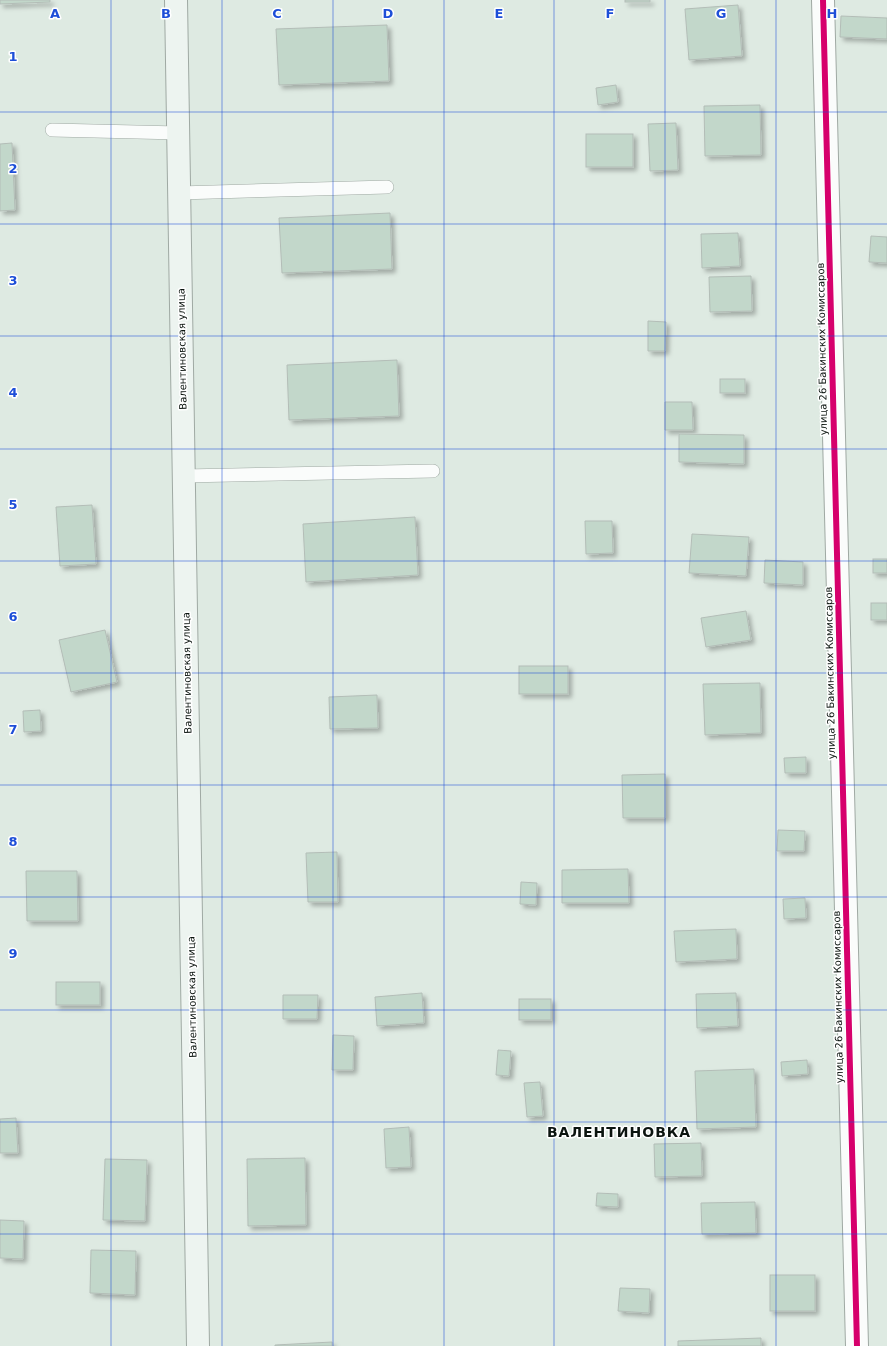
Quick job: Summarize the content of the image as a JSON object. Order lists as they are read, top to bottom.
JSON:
{
  "streets": {
    "main road": ["Валентиновская улица"],
    "street": ["улица 26 Бакинских Комиссаров"]
  },
  "districts": ["ВАЛЕНТИНОВКА"],
  "grid": {
    "columns": [
      "A",
      "B",
      "C",
      "D",
      "E",
      "F",
      "G",
      "H"
    ],
    "rows": [
      "1",
      "2",
      "3",
      "4",
      "5",
      "6",
      "7",
      "8",
      "9"
    ]
  }
}
